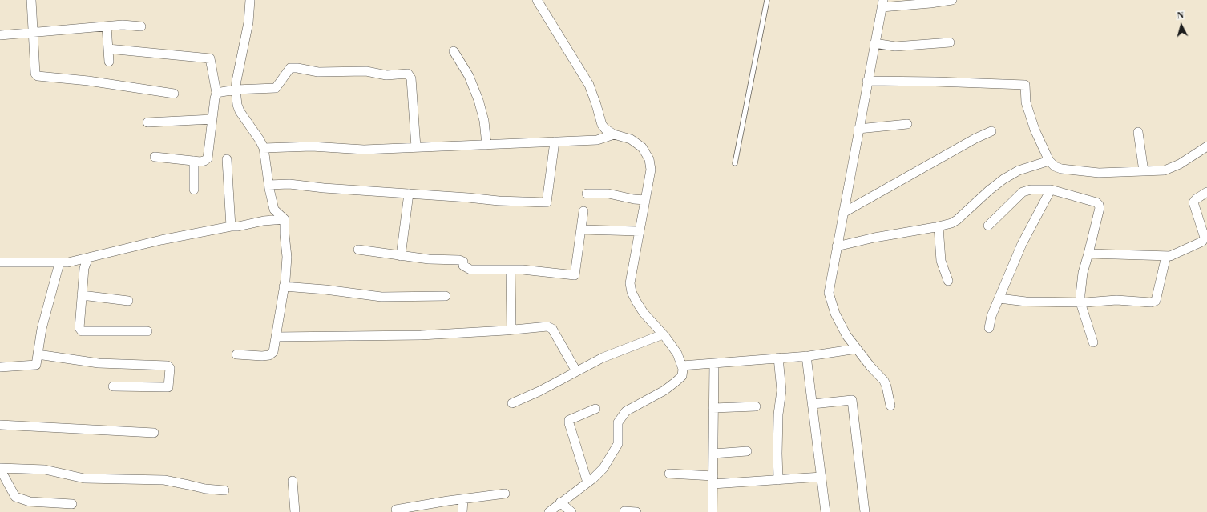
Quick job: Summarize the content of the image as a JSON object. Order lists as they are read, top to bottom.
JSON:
{
  "north": "top"
}
